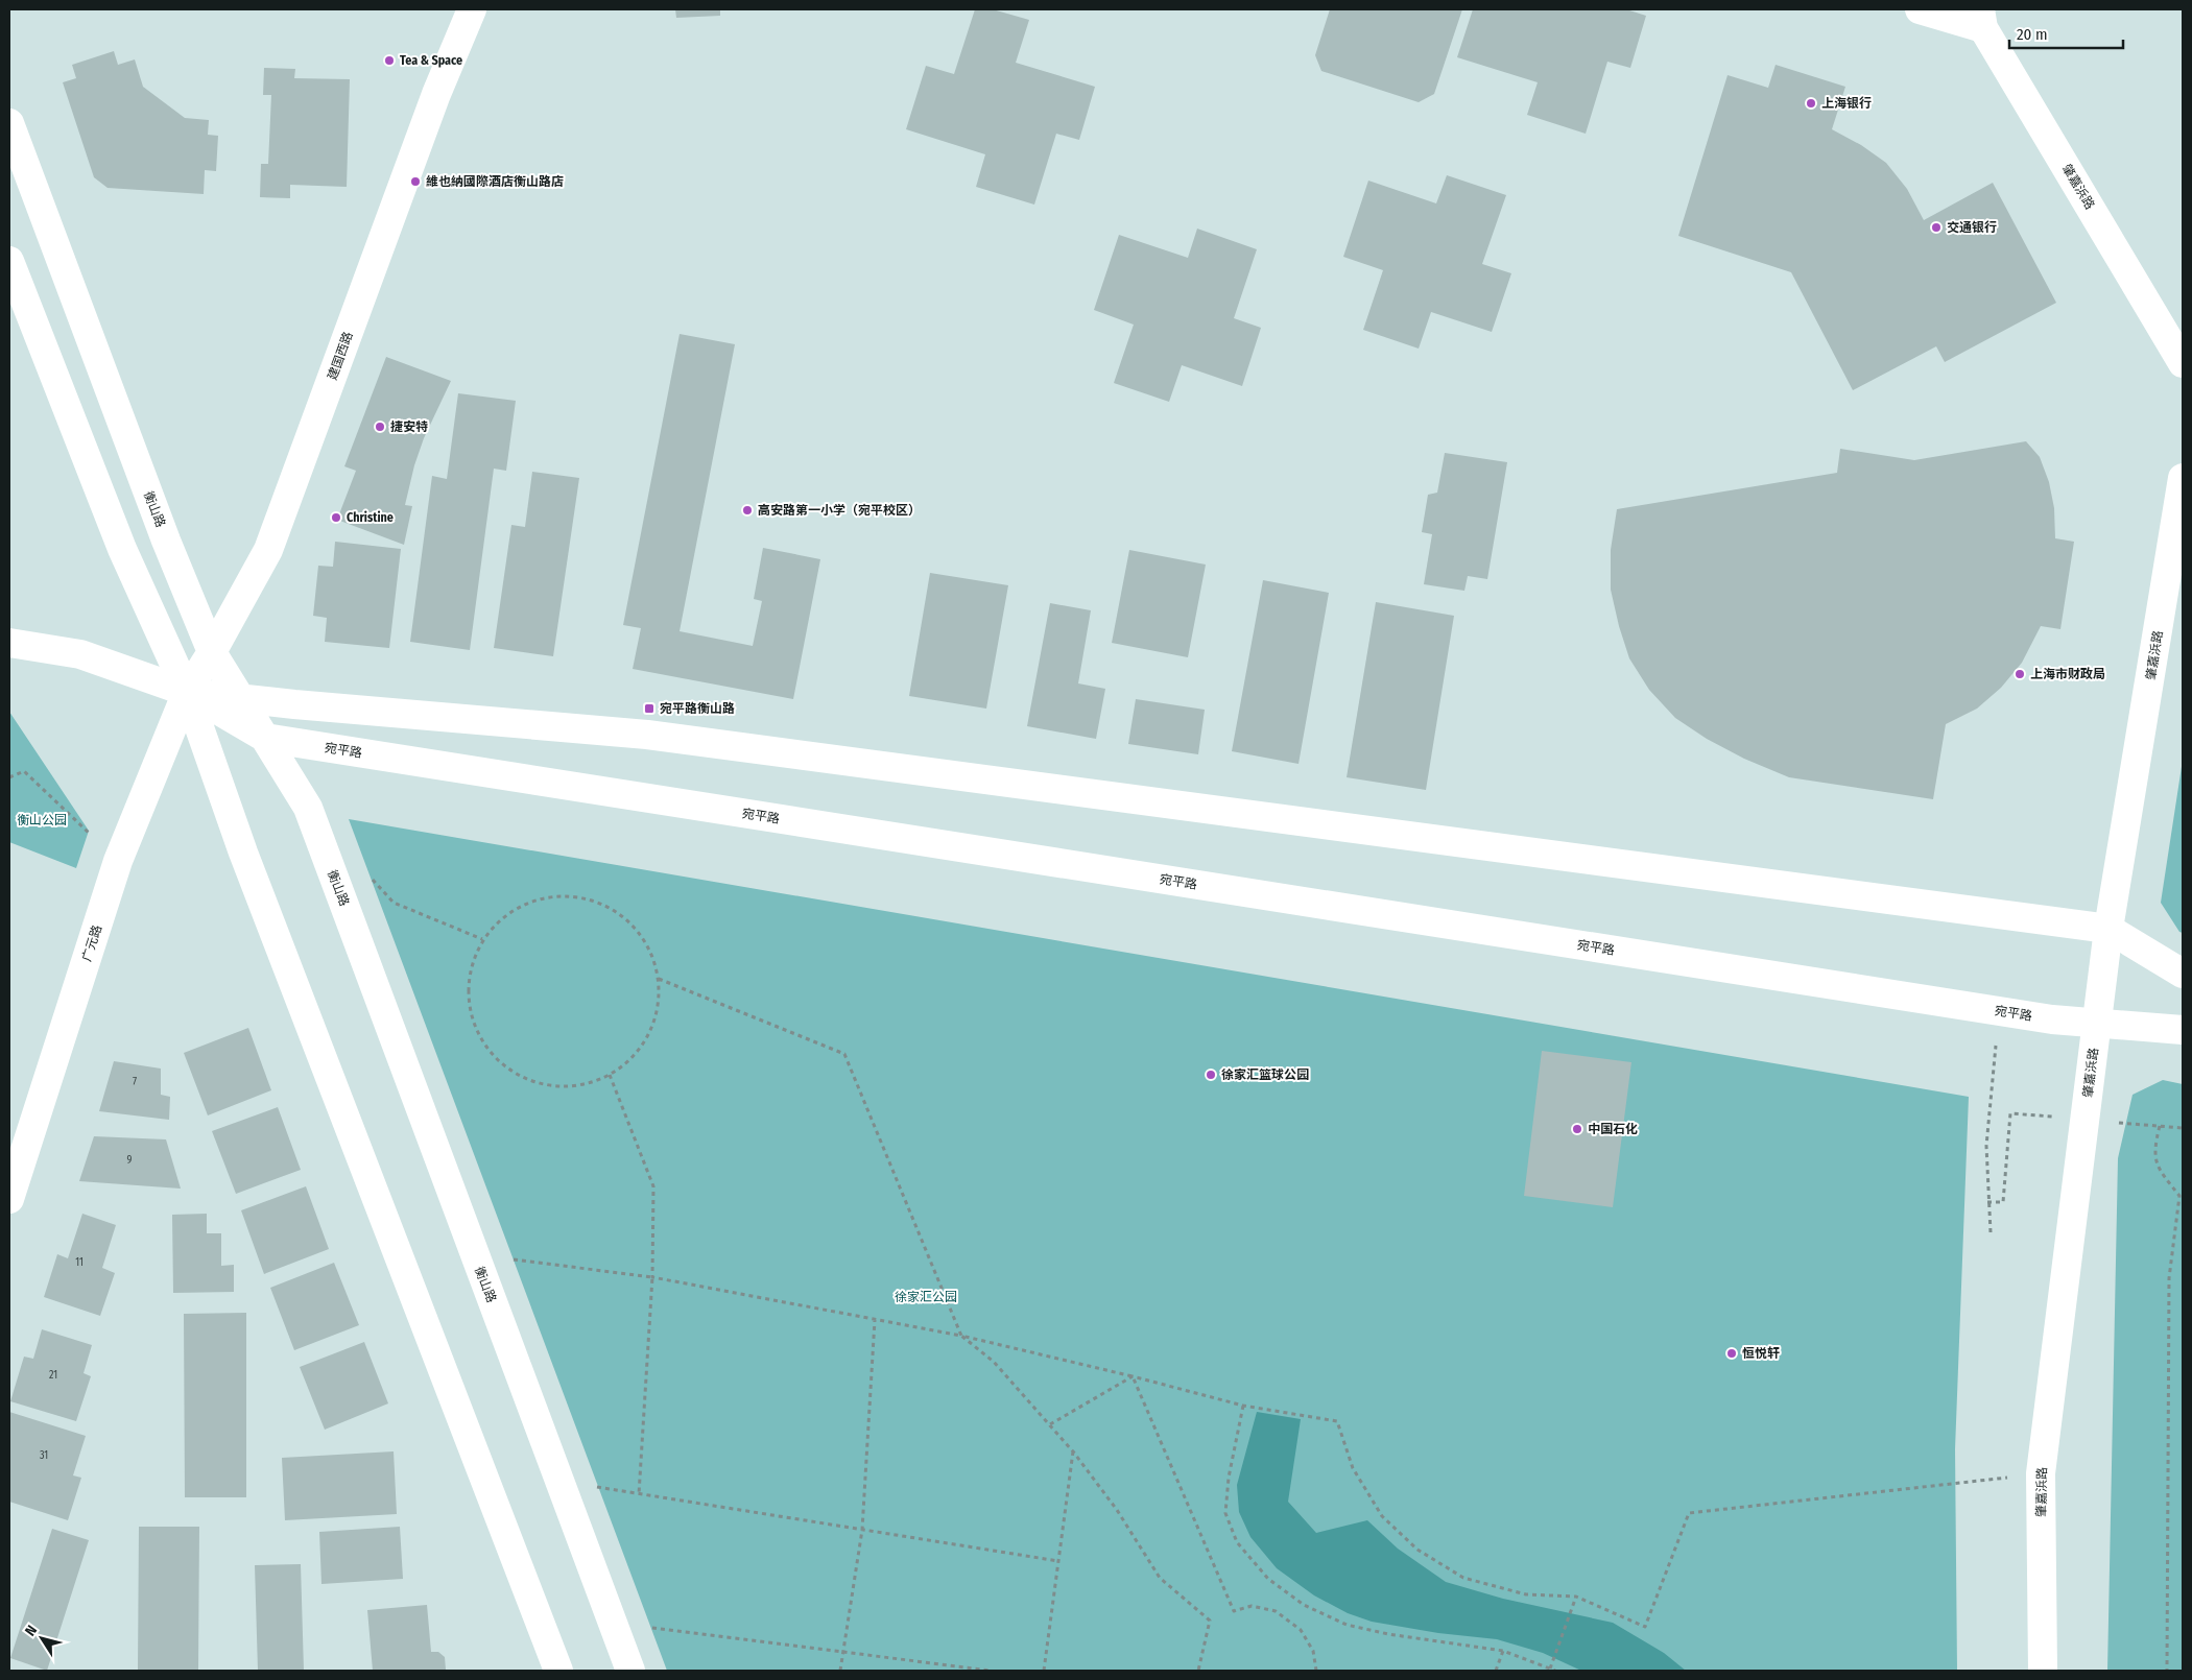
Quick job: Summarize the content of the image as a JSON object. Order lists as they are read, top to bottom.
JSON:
{
  "streets": {
    "main road": [
      "肇嘉浜路",
      "建国西路",
      "衡山路",
      "宛平路",
      "广元路"
    ]
  },
  "crossings": [
    ["肇嘉浜路", "宛平路"],
    ["建国西路", "衡山路"],
    ["建国西路", "宛平路"],
    ["建国西路", "广元路"],
    ["衡山路", "宛平路"],
    ["宛平路", "广元路"]
  ],
  "parks": ["衡山公园", "徐家汇公园"],
  "places": {
    "other": [
      "Tea & Space",
      "上海银行",
      "維也納國際酒店衡山路店",
      "交通银行",
      "捷安特",
      "高安路第一小学（宛平校区）",
      "Christine",
      "上海市财政局",
      "徐家汇篮球公园",
      "中国石化",
      "恒悦轩"
    ],
    "transit": ["宛平路衡山路"]
  },
  "house_numbers": [
    "7",
    "9",
    "11",
    "21",
    "31"
  ],
  "scale_bar": "20 m",
  "north": "top left"
}
